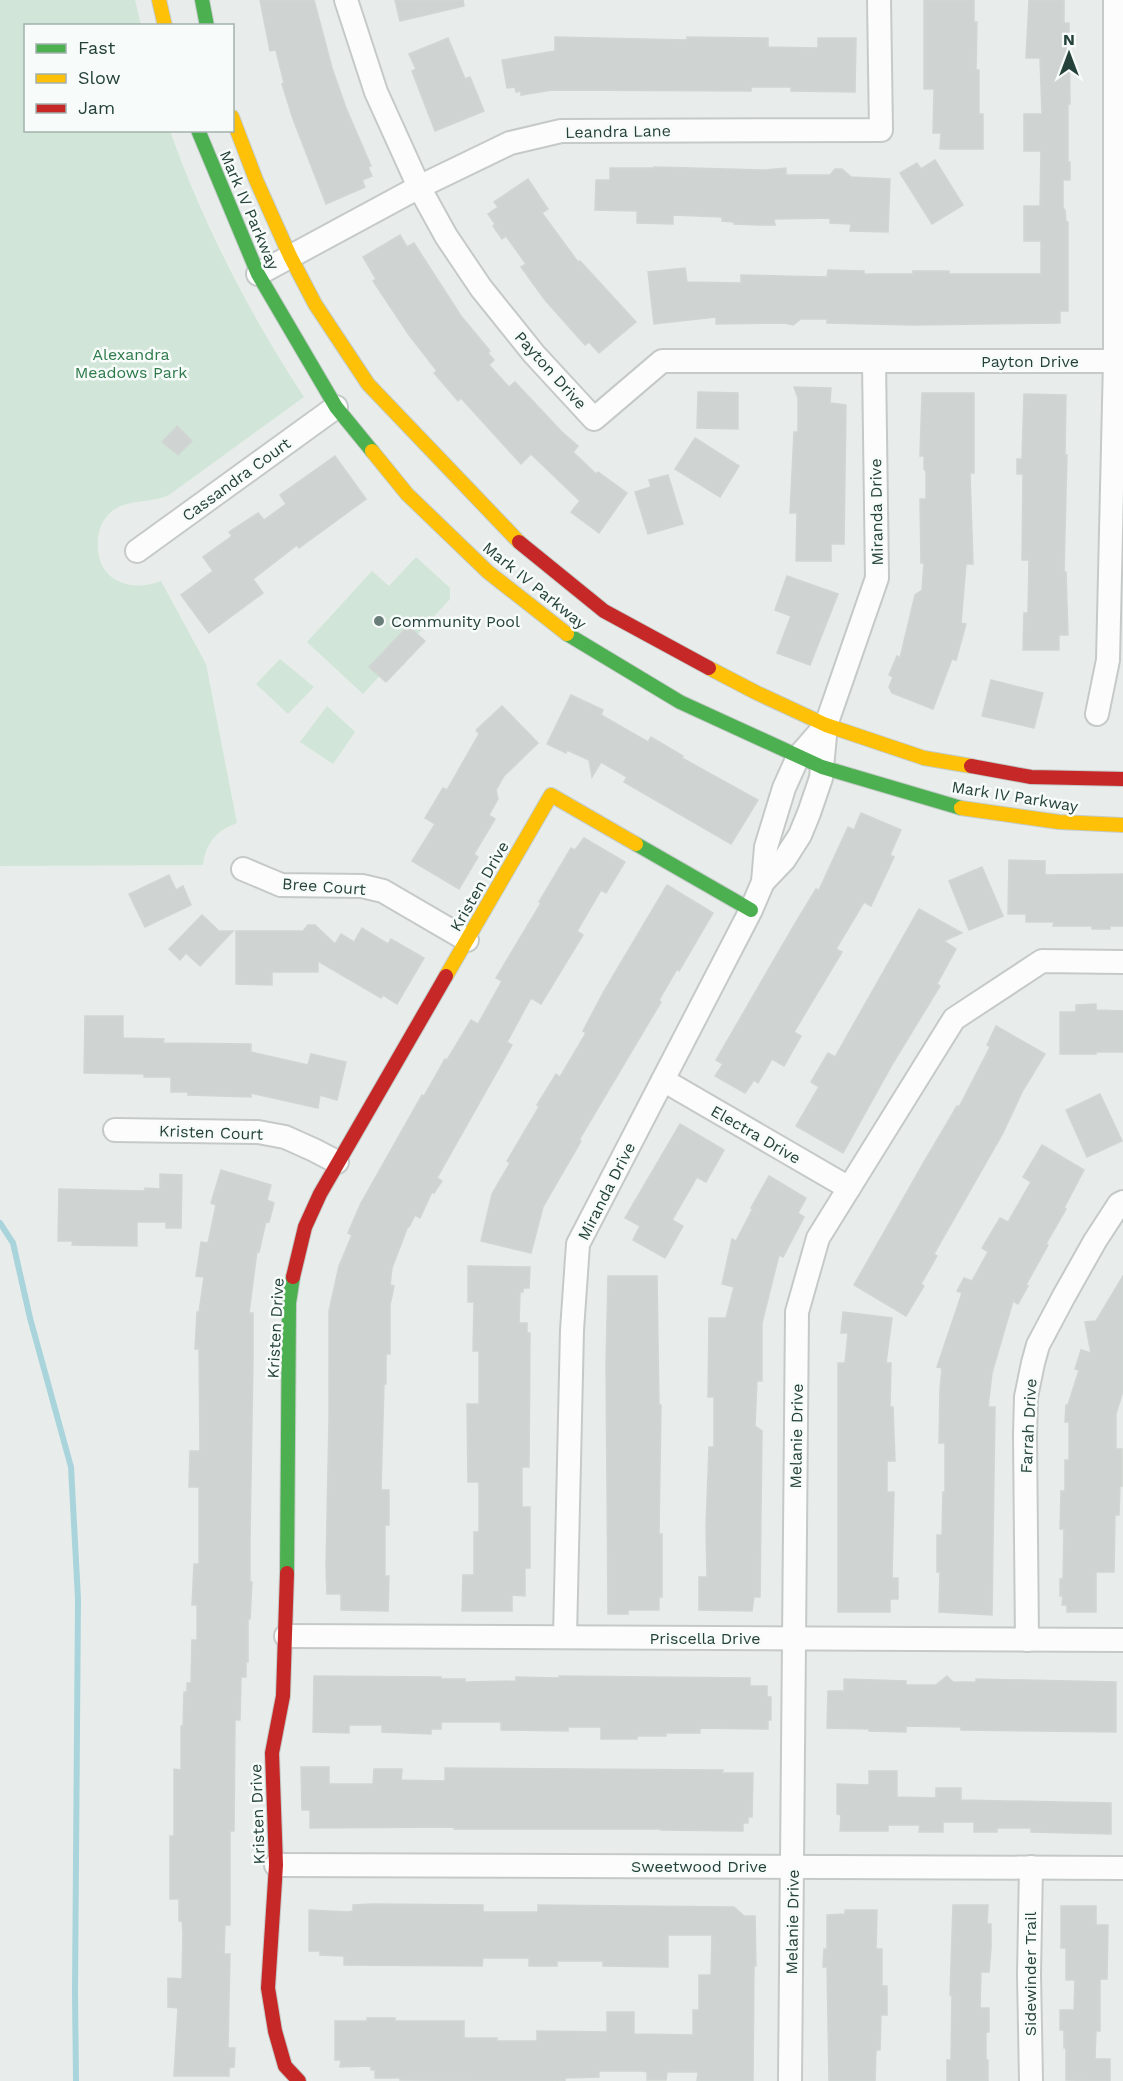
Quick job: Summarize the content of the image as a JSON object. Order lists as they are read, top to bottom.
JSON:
{
  "streets": {
    "main road": ["Mark IV Parkway", "Kristen Drive"],
    "street": [
      "Leandra Lane",
      "Payton Drive",
      "Cassandra Court",
      "Miranda Drive",
      "Bree Court",
      "Kristen Court",
      "Electra Drive",
      "Farrah Drive",
      "Melanie Drive",
      "Priscella Drive",
      "Sweetwood Drive",
      "Sidewinder Trail"
    ]
  },
  "crossings": [
    ["Leandra Lane", "Mark IV Parkway"],
    ["Leandra Lane", "Payton Drive"],
    ["Mark IV Parkway", "Cassandra Court"],
    ["Mark IV Parkway", "Miranda Drive"],
    ["Payton Drive", "Miranda Drive"],
    ["Miranda Drive", "Kristen Drive"],
    ["Miranda Drive", "Electra Drive"],
    ["Miranda Drive", "Priscella Drive"],
    ["Bree Court", "Kristen Drive"],
    ["Kristen Drive", "Kristen Court"],
    ["Kristen Drive", "Priscella Drive"],
    ["Kristen Drive", "Sweetwood Drive"],
    ["Electra Drive", "Melanie Drive"],
    ["Farrah Drive", "Priscella Drive"],
    ["Melanie Drive", "Priscella Drive"],
    ["Melanie Drive", "Sweetwood Drive"],
    ["Sweetwood Drive", "Sidewinder Trail"]
  ],
  "parks": ["Alexandra Meadows Park"],
  "places": ["Community Pool"],
  "legend": ["Fast", "Slow", "Jam"],
  "north": "top"
}
